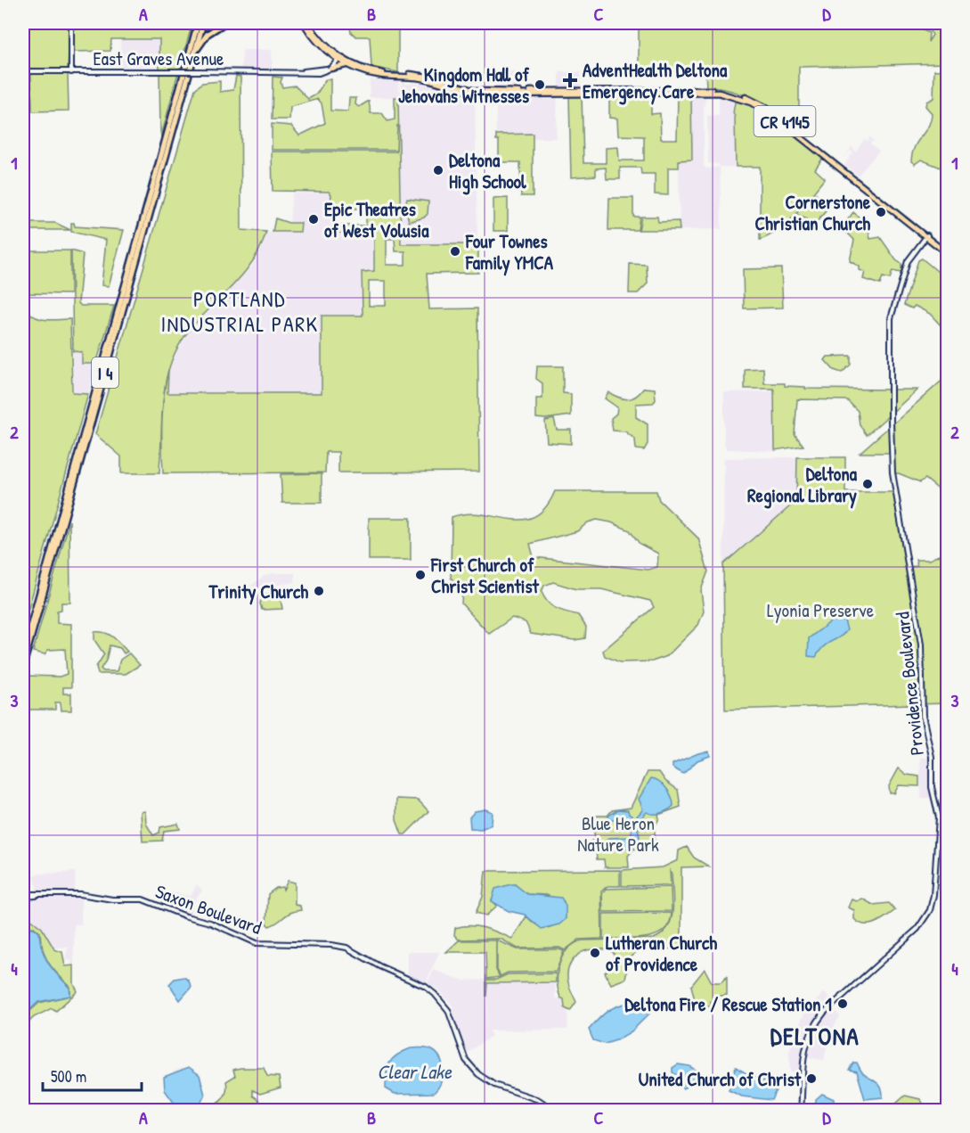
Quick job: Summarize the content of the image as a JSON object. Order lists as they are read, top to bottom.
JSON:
{
  "streets": {
    "highway": ["I 4"],
    "main road": [
      "East Graves Avenue",
      "CR 4145",
      "Providence Boulevard",
      "Saxon Boulevard"
    ]
  },
  "crossings": [
    ["East Graves Avenue", "CR 4145"],
    ["CR 4145", "Providence Boulevard"]
  ],
  "districts": ["PORTLAND INDUSTRIAL PARK", "DELTONA"],
  "water": ["Clear Lake"],
  "parks": ["Lyonia Preserve", "Blue Heron Nature Park"],
  "places": {
    "health": ["AdventHealth Deltona Emergency Care"],
    "other": [
      "Kingdom Hall of Jehovahs Witnesses",
      "Deltona High School",
      "Cornerstone Christian Church",
      "Epic Theatres of West Volusia",
      "Four Townes Family YMCA",
      "Deltona Regional Library",
      "First Church of Christ Scientist",
      "Trinity Church",
      "Lutheran Church of Providence",
      "Deltona Fire / Rescue Station 1",
      "United Church of Christ"
    ]
  },
  "scale_bar": "500 m",
  "grid": {
    "columns": [
      "A",
      "B",
      "C",
      "D"
    ],
    "rows": [
      "1",
      "2",
      "3",
      "4"
    ]
  }
}
